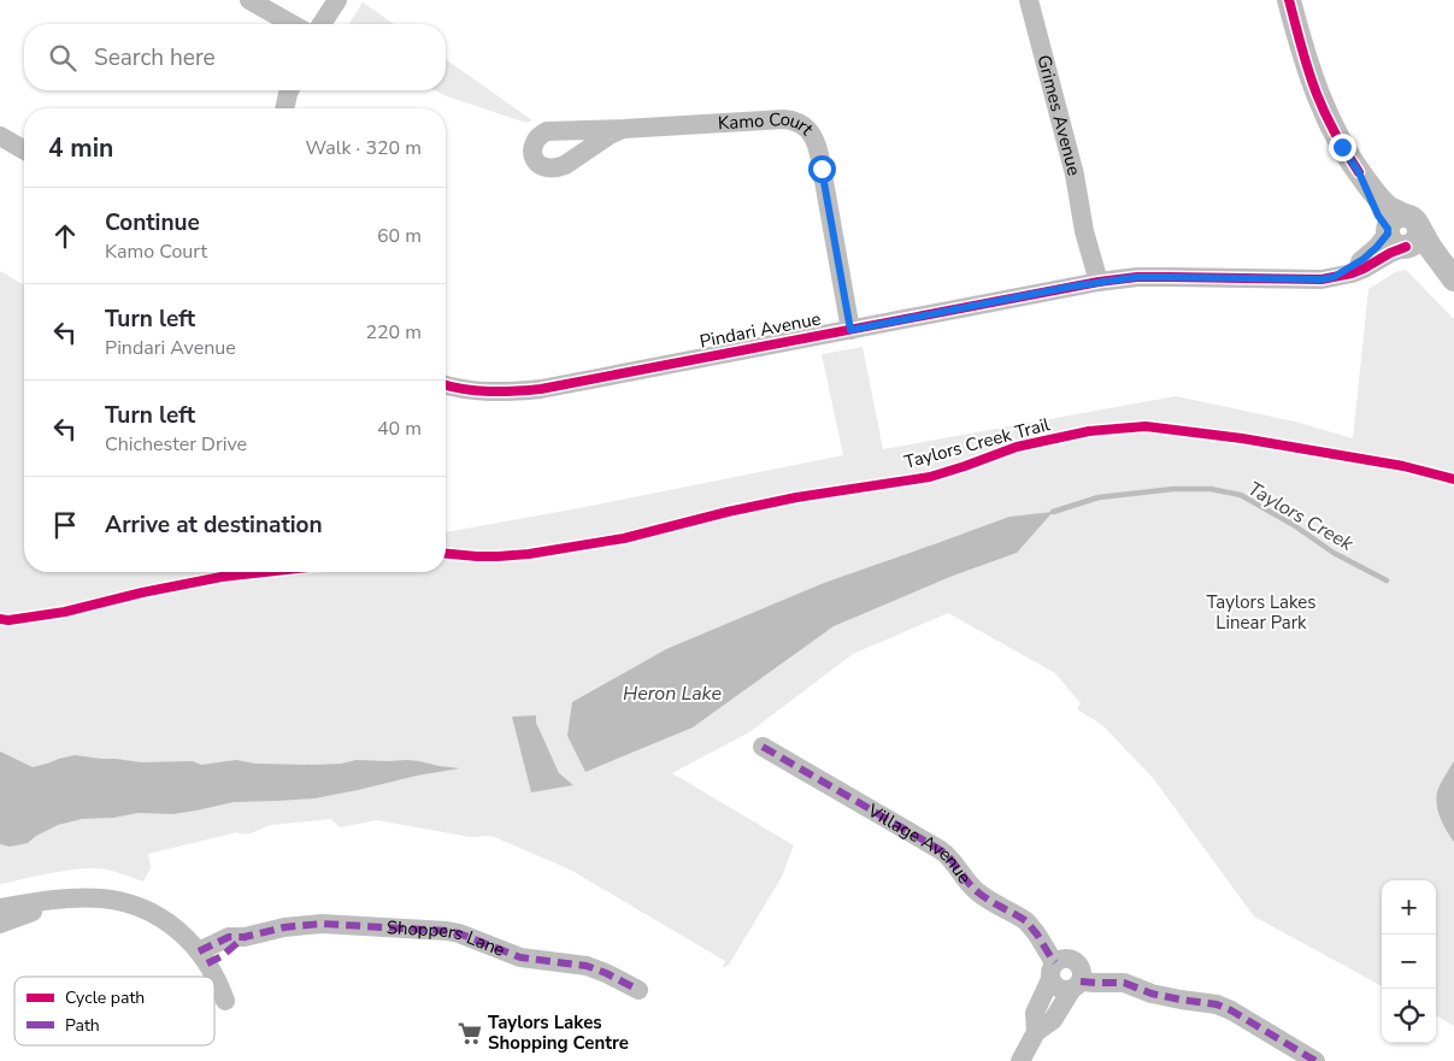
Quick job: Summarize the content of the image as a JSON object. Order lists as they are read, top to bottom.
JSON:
{
  "streets": {
    "street": [
      "Grimes Avenue",
      "Kamo Court",
      "Pindari Avenue",
      "Village Avenue",
      "Shoppers Lane"
    ],
    "cycle path": ["Taylors Creek Trail"]
  },
  "crossings": [
    ["Grimes Avenue", "Pindari Avenue"],
    ["Kamo Court", "Pindari Avenue"]
  ],
  "water": ["Taylors Creek", "Heron Lake"],
  "parks": ["Taylors Lakes Linear Park"],
  "places": {
    "supermarket": ["Taylors Lakes Shopping Centre"]
  },
  "legend": ["Cycle path", "Path"],
  "page": {
    "search": "Search here",
    "heading": ["4 min", "Walk · 320 m"],
    "list": [
      ["Continue", "Kamo Court", "60 m"],
      ["Turn left", "Pindari Avenue", "220 m"],
      ["Turn left", "Chichester Drive", "40 m"],
      "Arrive at destination"
    ],
    "map_buttons": ["+", "−"]
  }
}
